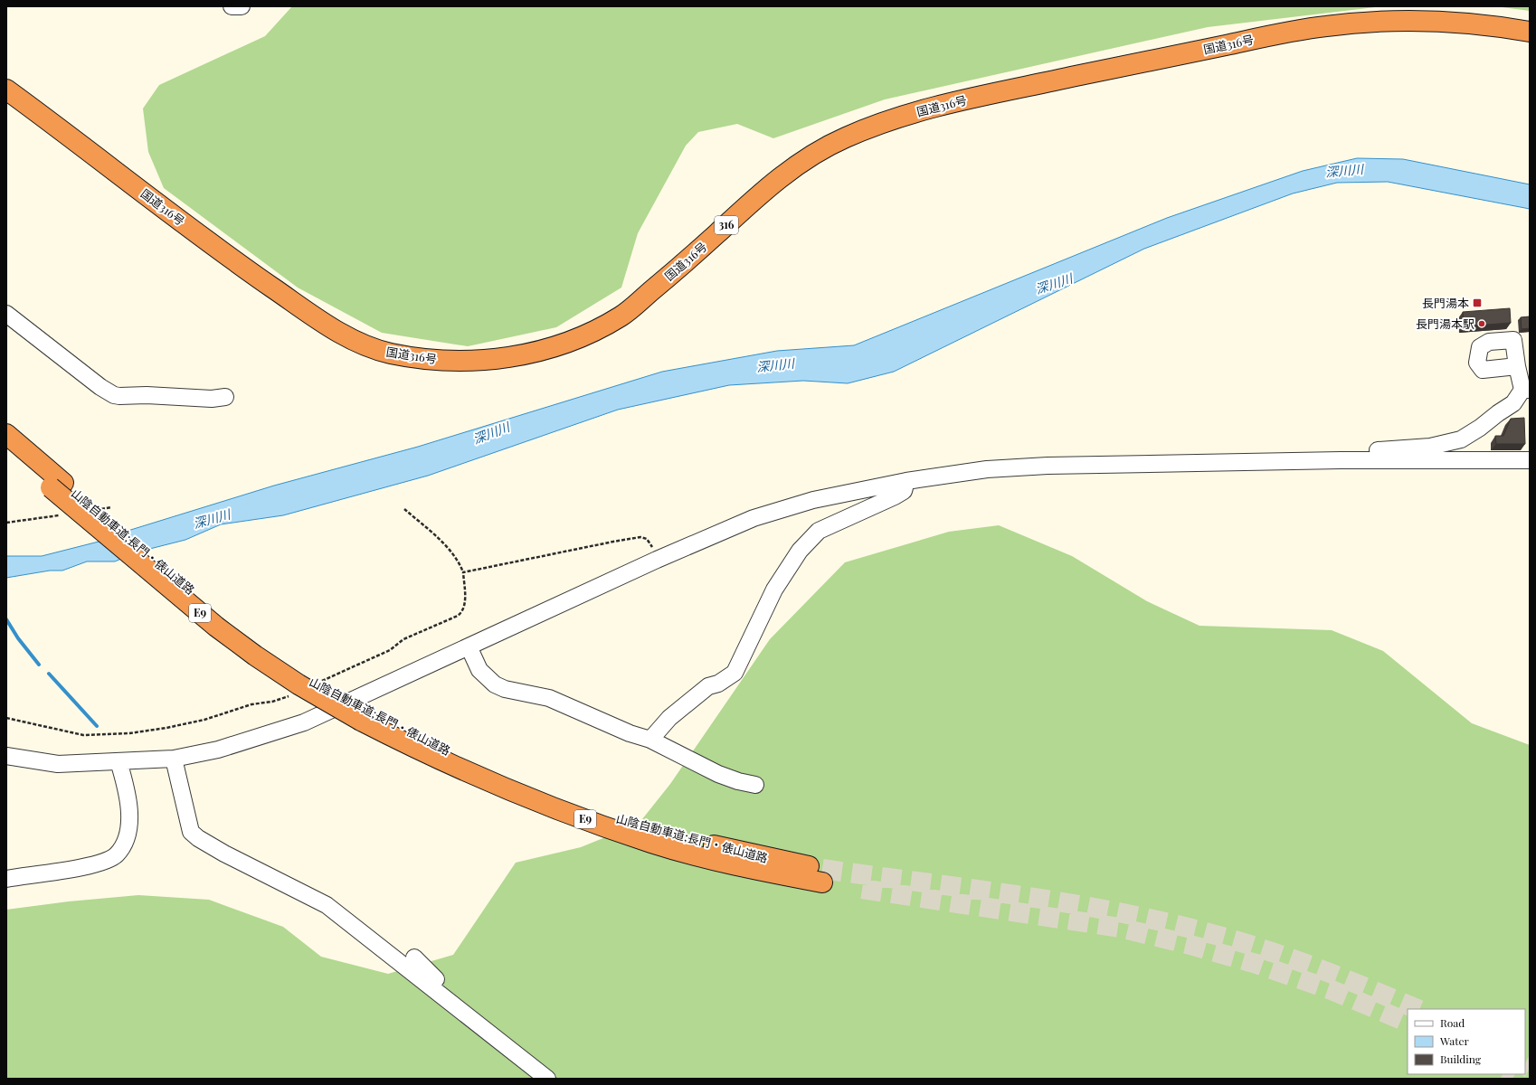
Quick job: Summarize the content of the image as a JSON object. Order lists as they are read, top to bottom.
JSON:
{
  "streets": {
    "highway": [
      "国道316号",
      "316",
      "山陰自動車道;長門・俵山道路",
      "E9"
    ]
  },
  "water": ["深川川"],
  "places": {
    "transit": ["長門湯本"],
    "other": ["長門湯本駅"]
  },
  "legend": ["Road", "Water", "Building"]
}
